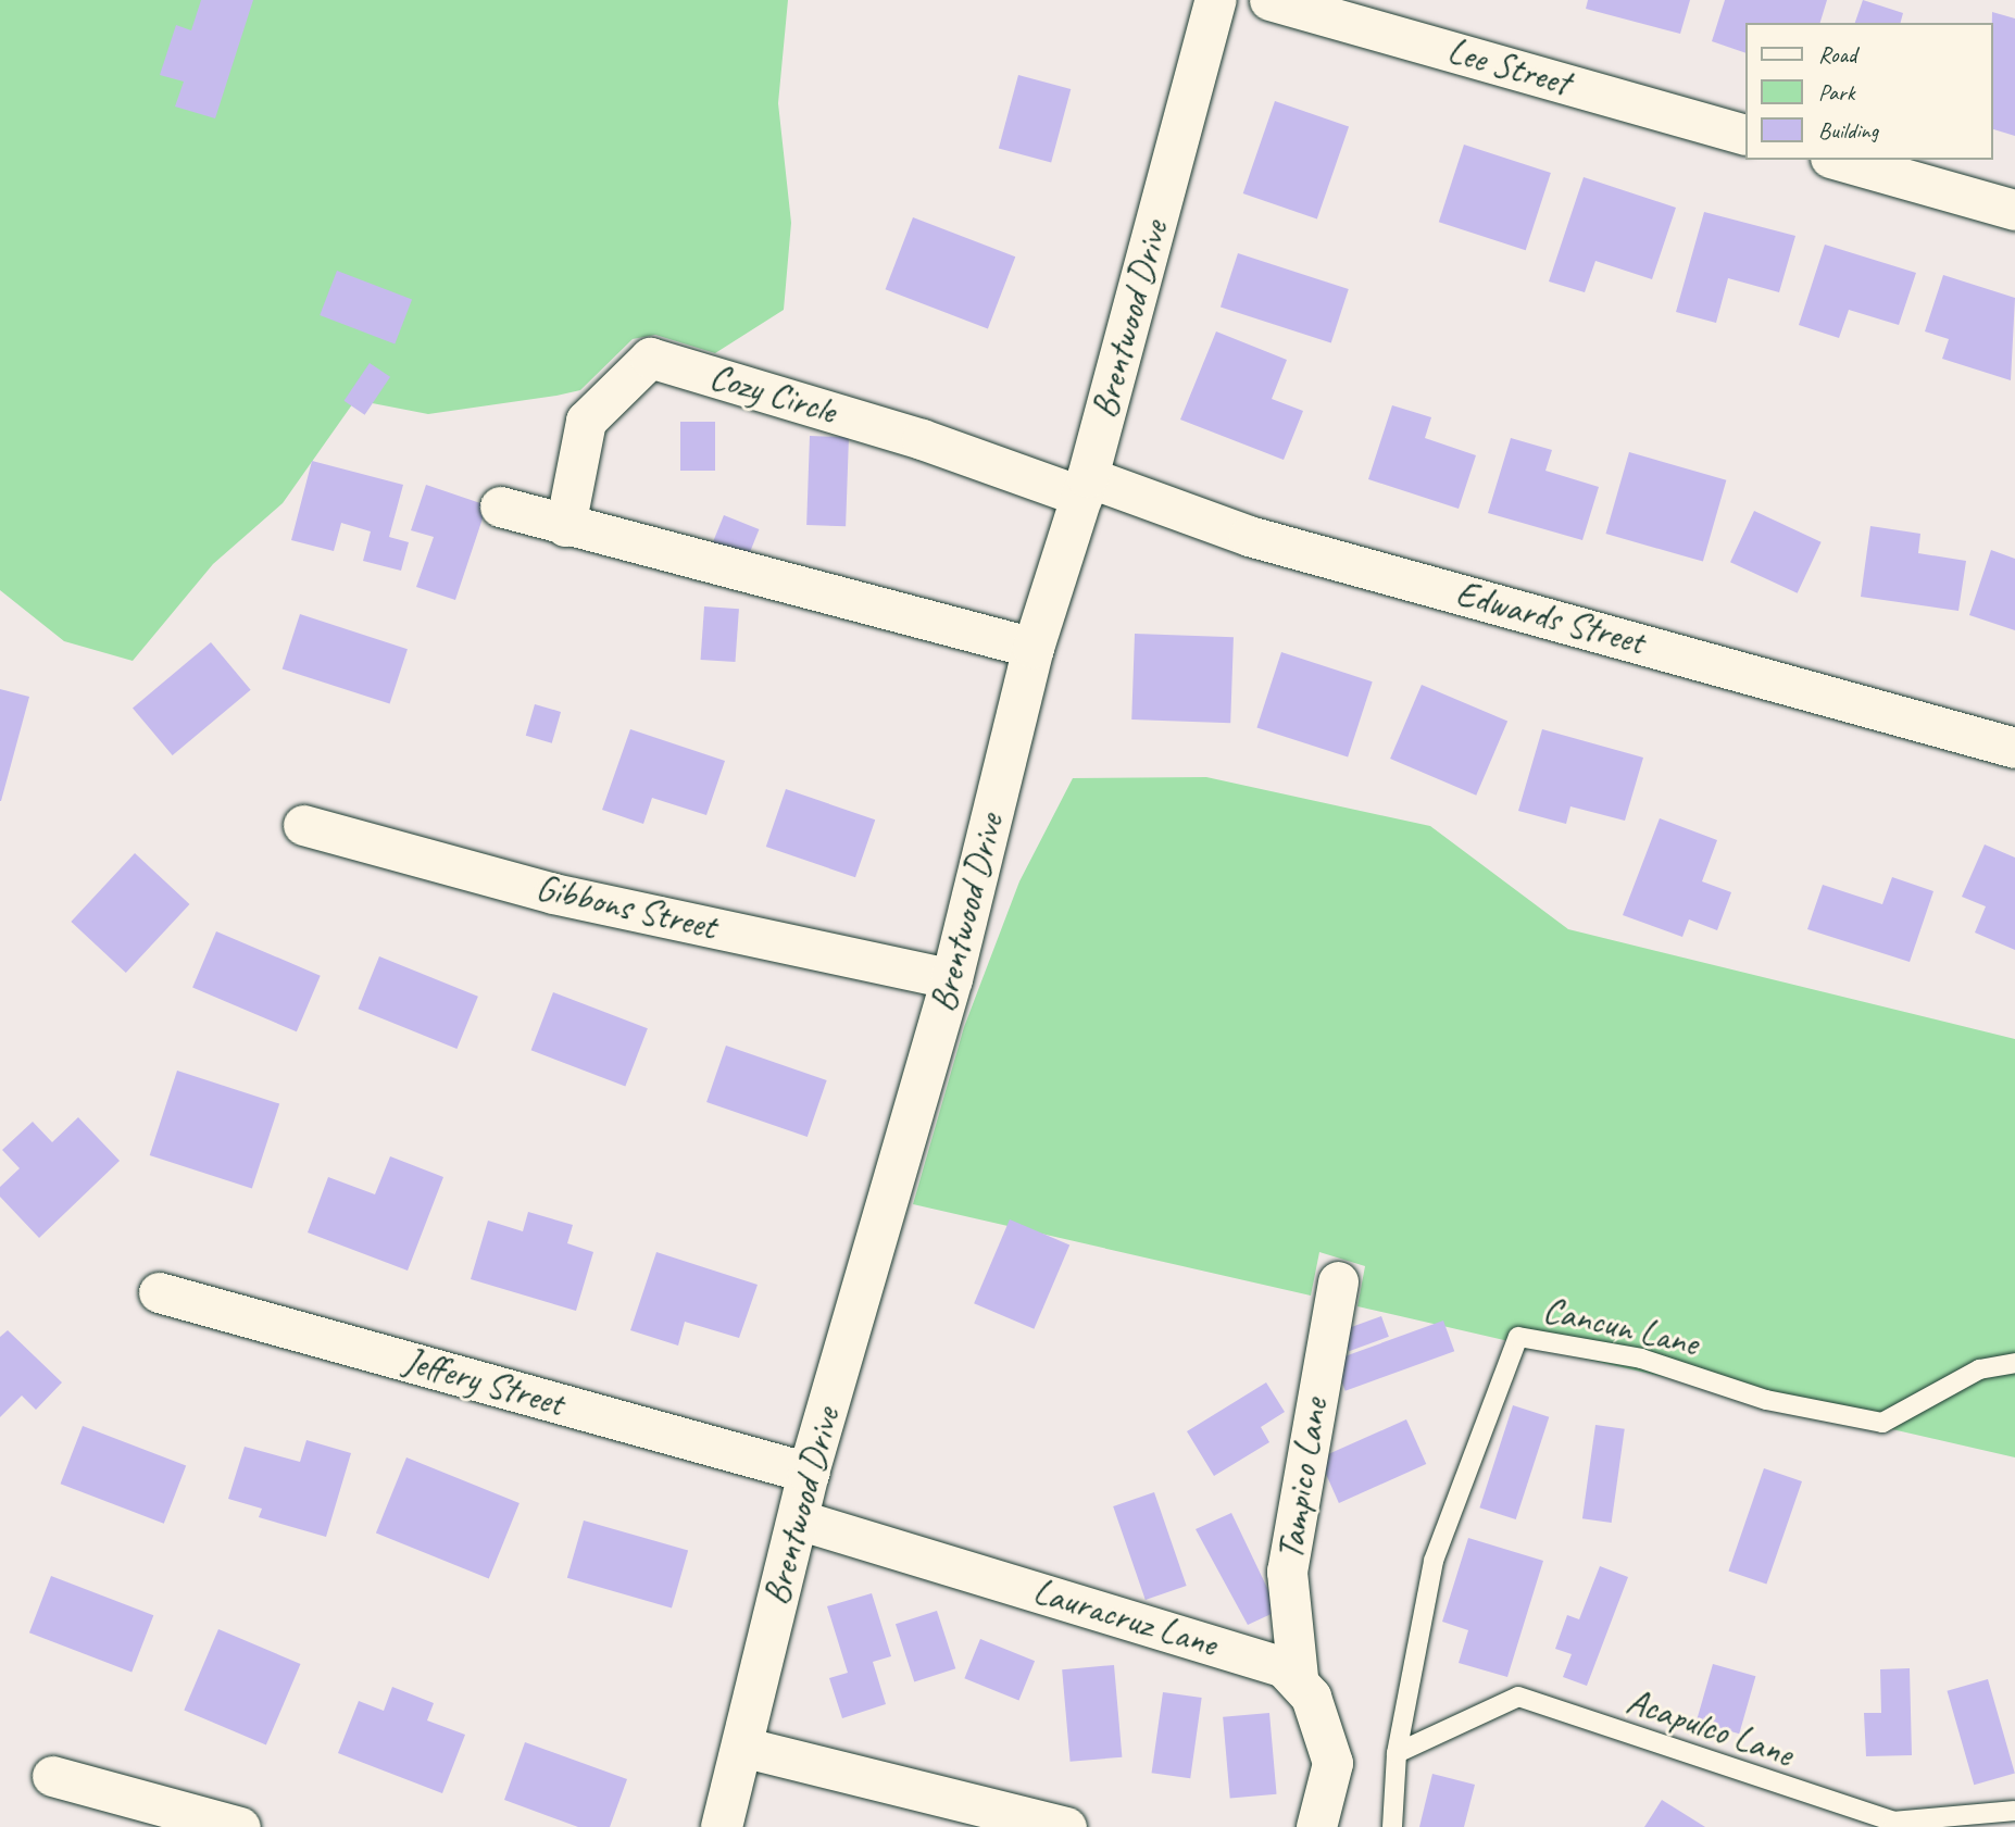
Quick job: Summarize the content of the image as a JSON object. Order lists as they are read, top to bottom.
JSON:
{
  "streets": {
    "street": [
      "Lee Street",
      "Brentwood Drive",
      "Cozy Circle",
      "Edwards Street",
      "Gibbons Street",
      "Jeffery Street",
      "Tampico Lane",
      "Lauracruz Lane"
    ],
    "lane": ["Cancun Lane", "Acapulco Lane"]
  },
  "crossings": [
    ["Brentwood Drive", "Cozy Circle"],
    ["Brentwood Drive", "Edwards Street"],
    ["Brentwood Drive", "Gibbons Street"],
    ["Brentwood Drive", "Jeffery Street"],
    ["Brentwood Drive", "Lauracruz Lane"],
    ["Cozy Circle", "Edwards Street"],
    ["Cancun Lane", "Acapulco Lane"],
    ["Tampico Lane", "Lauracruz Lane"]
  ],
  "legend": ["Road", "Park", "Building"]
}
